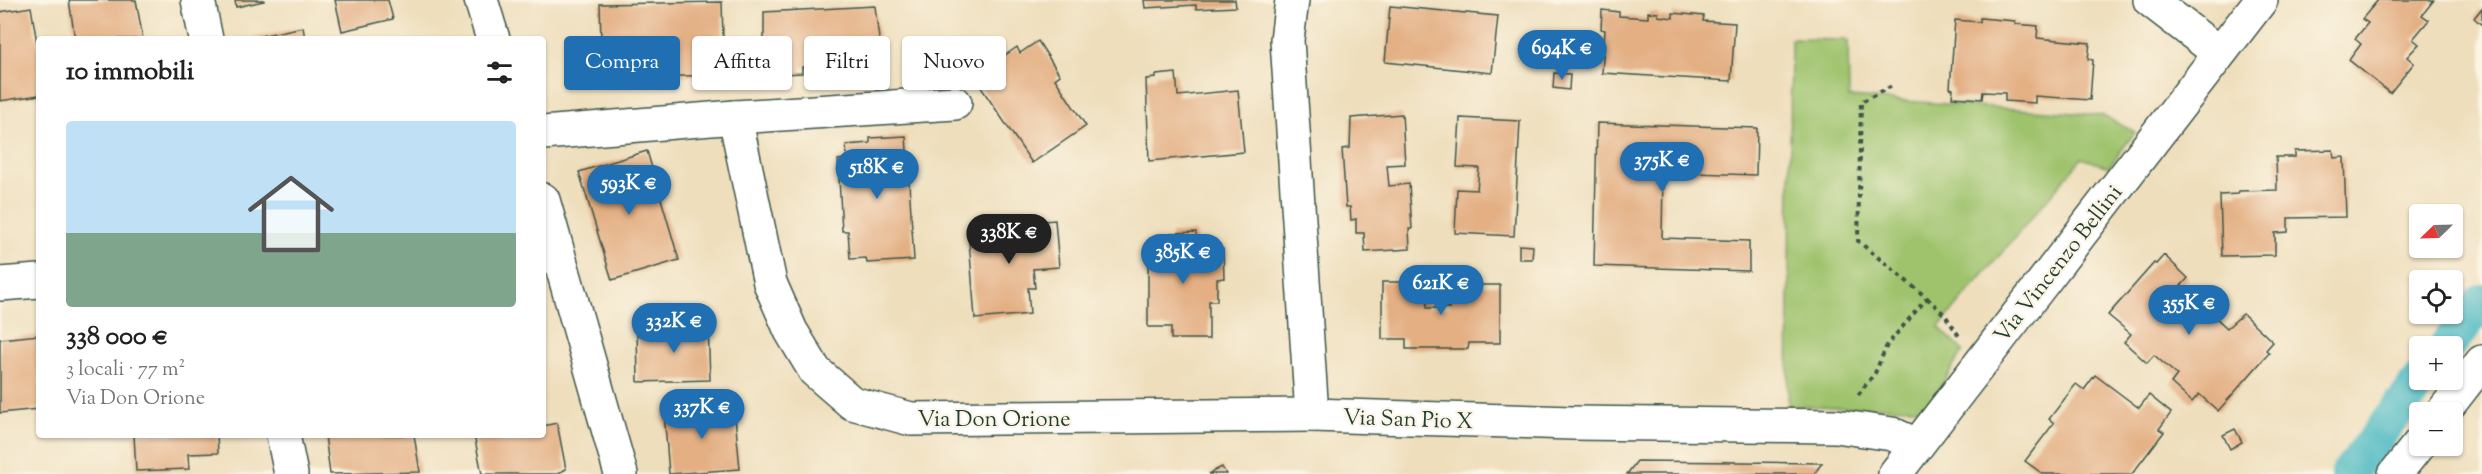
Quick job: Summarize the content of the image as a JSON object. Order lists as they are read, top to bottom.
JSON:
{
  "streets": {
    "street": ["Via Vincenzo Bellini", "Via Don Orione", "Via San Pio X"]
  },
  "crossings": [
    ["Via Vincenzo Bellini", "Via San Pio X"],
    ["Via Don Orione", "Via San Pio X"]
  ],
  "north": "bottom left",
  "page": {
    "price": [
      "694K €",
      "375K €",
      "518K €",
      "593K €",
      "338K €",
      "385K €",
      "621K €",
      "355K €",
      "332K €",
      "337K €"
    ],
    "chip": [
      "Compra",
      "Affitta",
      "Filtri",
      "Nuovo"
    ],
    "heading": "10 immobili",
    "list": [
      {
        "name": "338 000 €",
        "note": "3 locali · 77 m² · Via Don Orione"
      }
    ],
    "map_buttons": ["+", "−"]
  }
}
